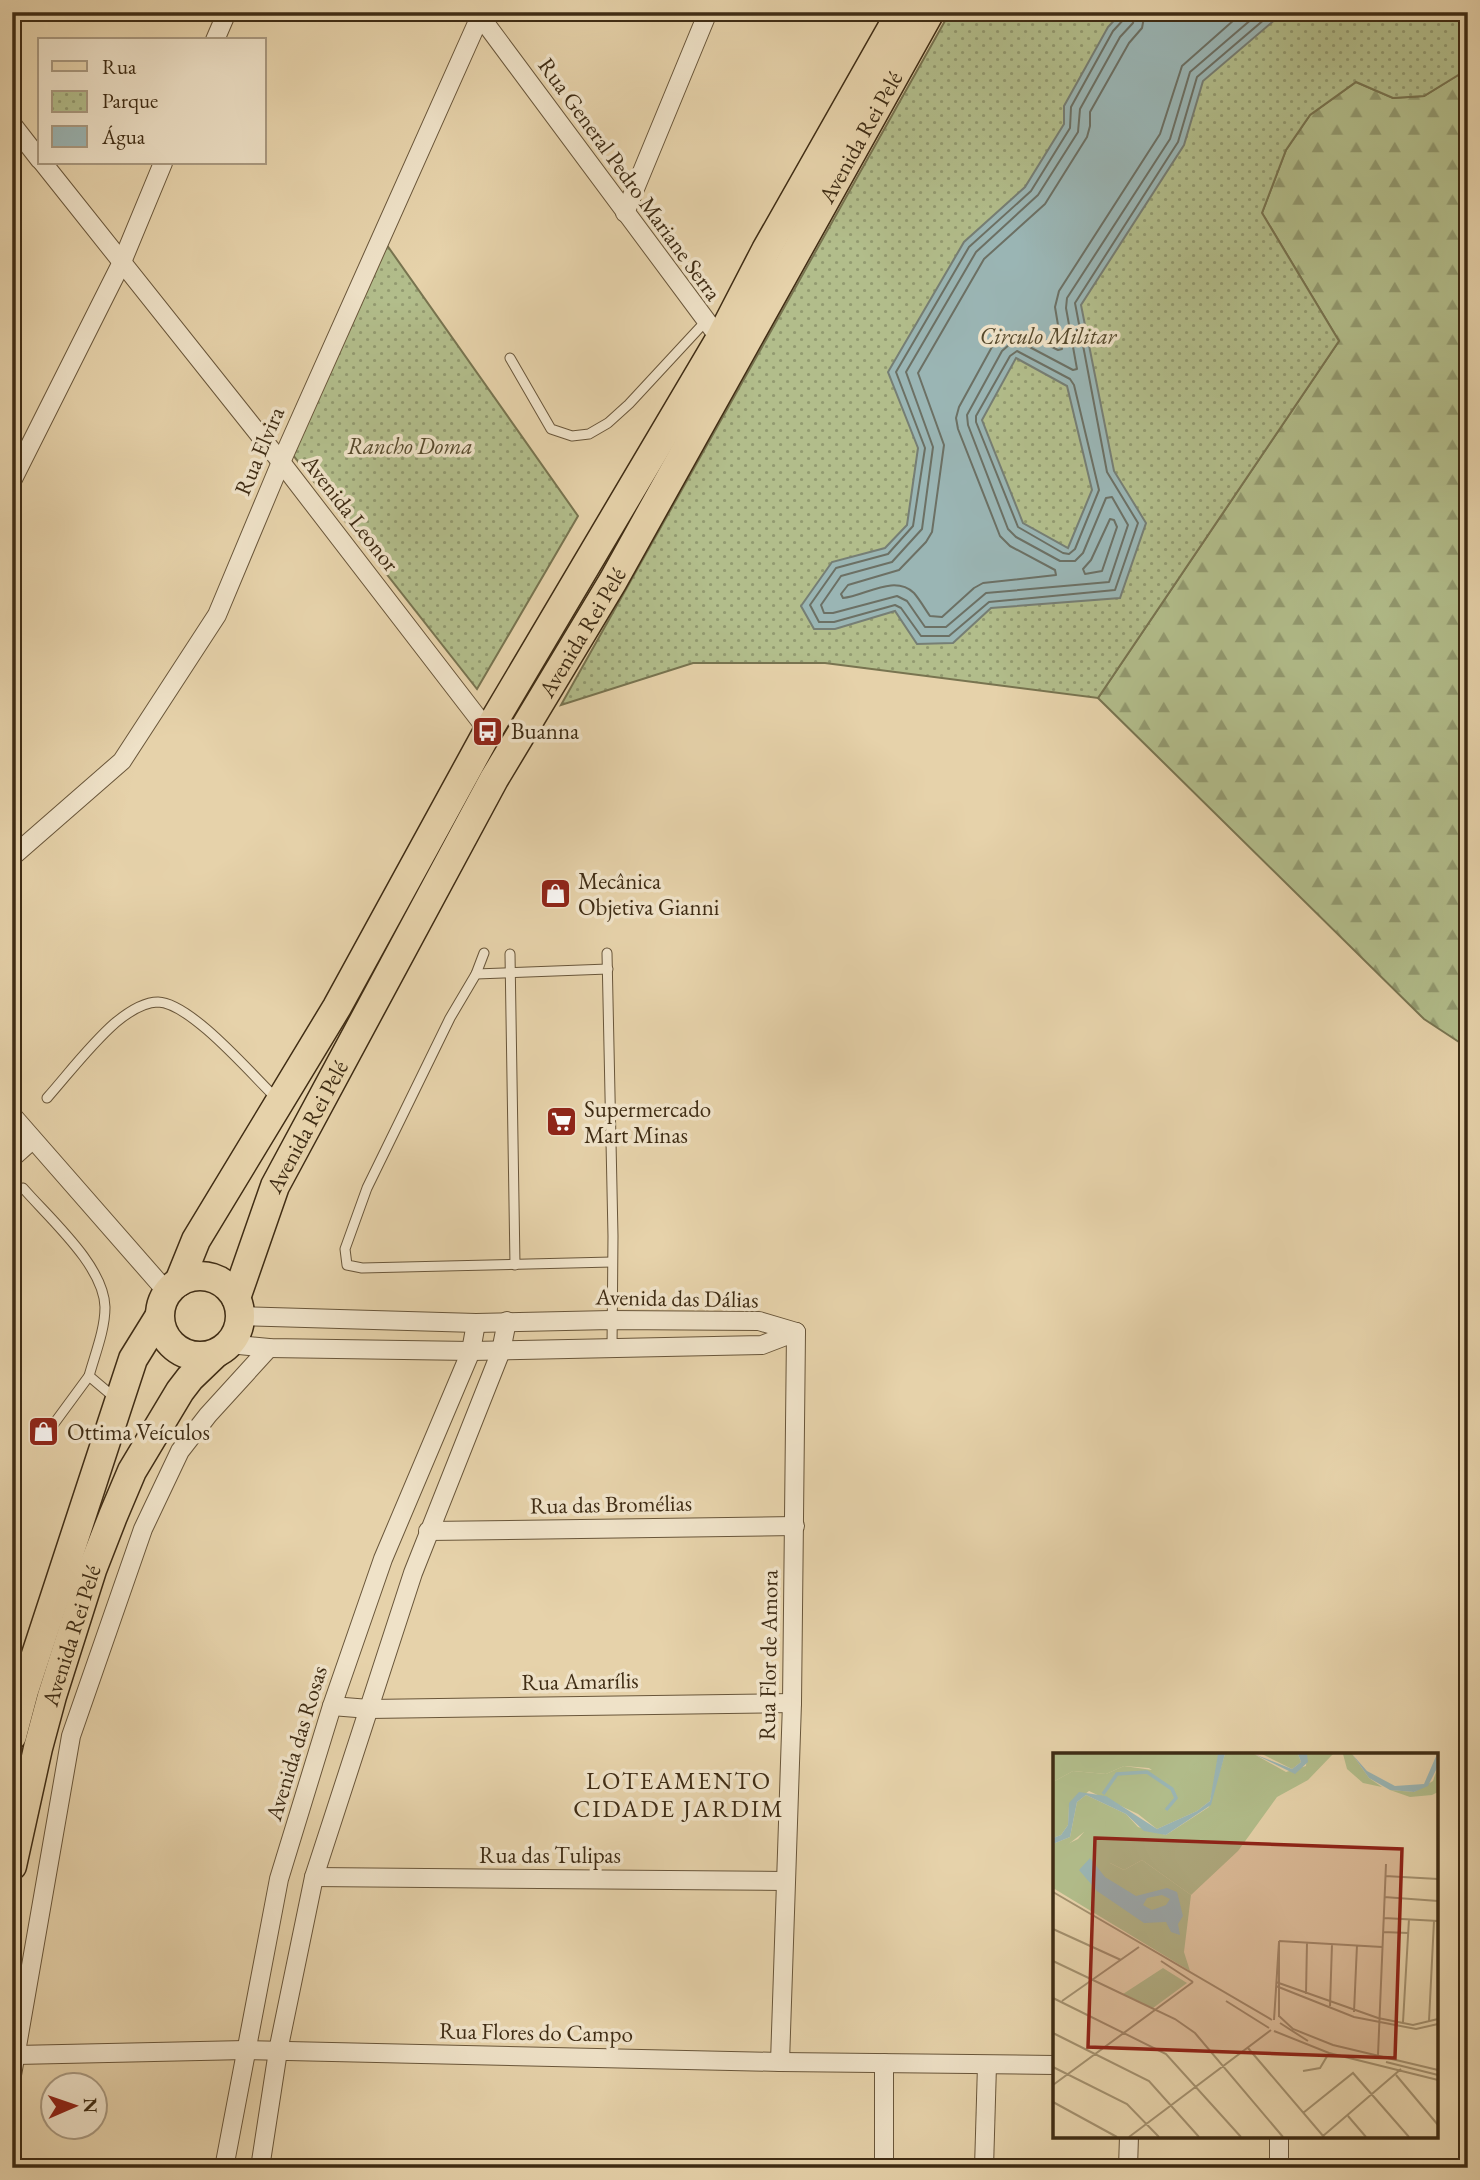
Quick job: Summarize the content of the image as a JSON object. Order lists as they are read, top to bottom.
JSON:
{
  "streets": {
    "main road": ["Avenida Rei Pelé"],
    "street": [
      "Rua General Pedro Mariane Serra",
      "Rua Elvira",
      "Avenida Leonor",
      "Avenida das Dálias",
      "Rua das Bromélias",
      "Rua Flor de Amora",
      "Rua Amarílis",
      "Avenida das Rosas",
      "Rua das Tulipas",
      "Rua Flores do Campo"
    ]
  },
  "crossings": [
    ["Avenida Rei Pelé", "Rua General Pedro Mariane Serra"],
    ["Avenida Rei Pelé", "Avenida Leonor"],
    ["Avenida Rei Pelé", "Avenida das Dálias"],
    ["Rua General Pedro Mariane Serra", "Rua Elvira"],
    ["Rua Elvira", "Avenida Leonor"],
    ["Avenida das Dálias", "Rua Flor de Amora"],
    ["Avenida das Dálias", "Avenida das Rosas"],
    ["Rua das Bromélias", "Rua Flor de Amora"],
    ["Rua Flor de Amora", "Rua Amarílis"],
    ["Rua Flor de Amora", "Rua das Tulipas"],
    ["Rua Flor de Amora", "Rua Flores do Campo"],
    ["Rua Amarílis", "Avenida das Rosas"],
    ["Avenida das Rosas", "Rua Flores do Campo"]
  ],
  "districts": ["LOTEAMENTO CIDADE JARDIM"],
  "parks": ["Circulo Militar", "Rancho Doma"],
  "places": {
    "bus stop": ["Buanna"],
    "shop": ["Mecânica Objetiva Gianni", "Ottima Veículos"],
    "supermarket": ["Supermercado Mart Minas"]
  },
  "legend": ["Rua", "Parque", "Água"],
  "north": "right"
}
